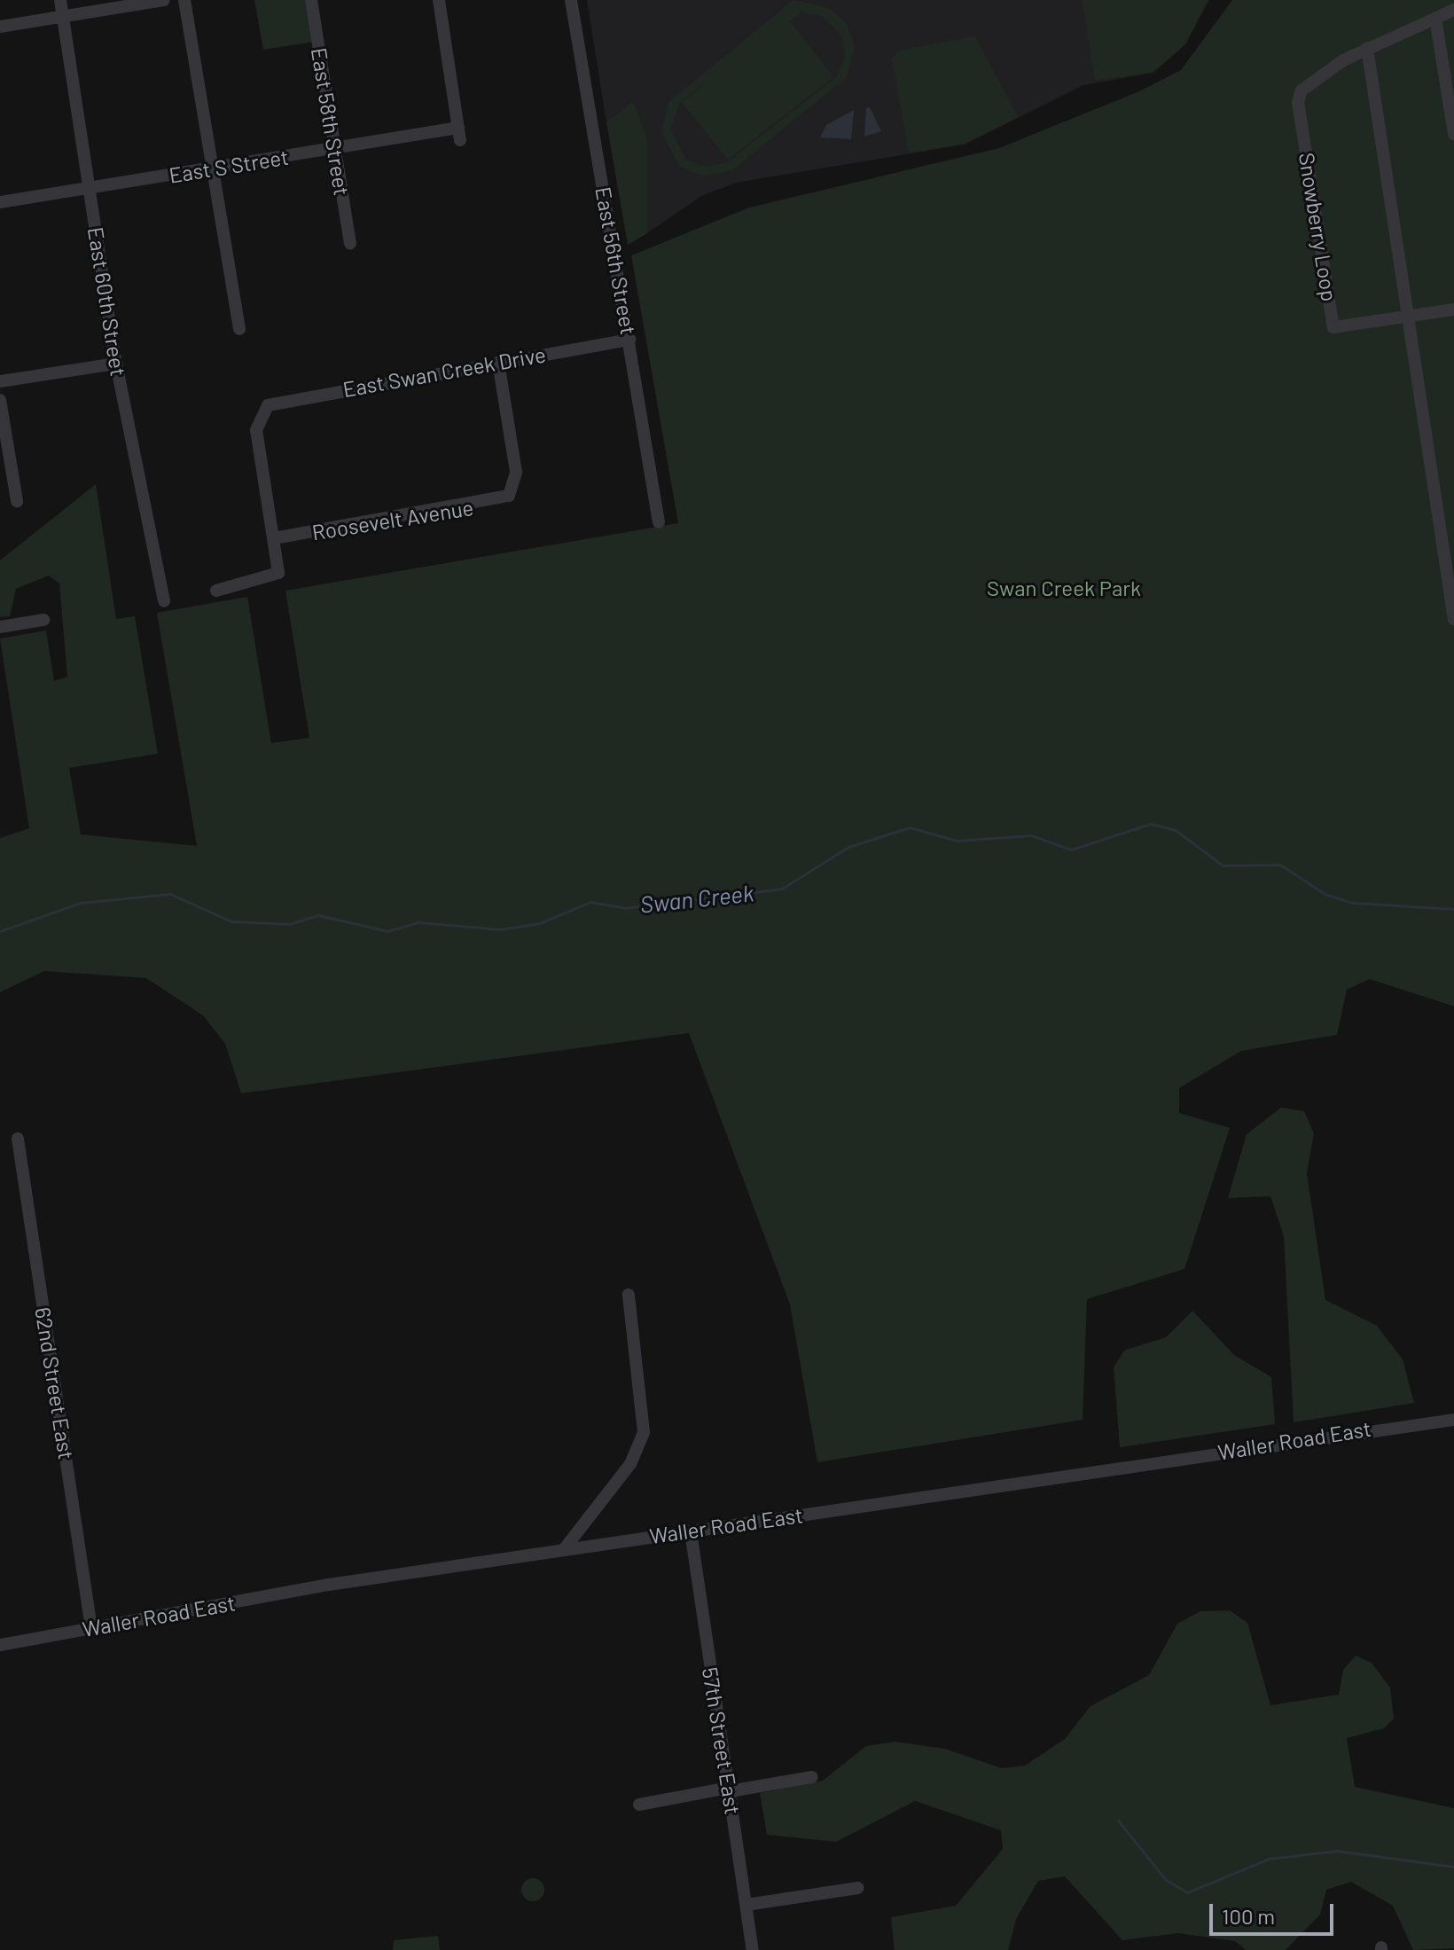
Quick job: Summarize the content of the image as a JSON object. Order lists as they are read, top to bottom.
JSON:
{
  "streets": {
    "street": [
      "East 58th Street",
      "East S Street",
      "Snowberry Loop",
      "East 56th Street",
      "East 60th Street",
      "East Swan Creek Drive",
      "Roosevelt Avenue",
      "62nd Street East",
      "Waller Road East",
      "57th Street East"
    ]
  },
  "crossings": [
    ["East 58th Street", "East S Street"],
    ["East S Street", "East 60th Street"],
    ["East 56th Street", "East Swan Creek Drive"],
    ["East Swan Creek Drive", "Roosevelt Avenue"],
    ["62nd Street East", "Waller Road East"],
    ["Waller Road East", "57th Street East"]
  ],
  "water": ["Swan Creek"],
  "parks": ["Swan Creek Park"],
  "scale_bar": "100 m"
}
